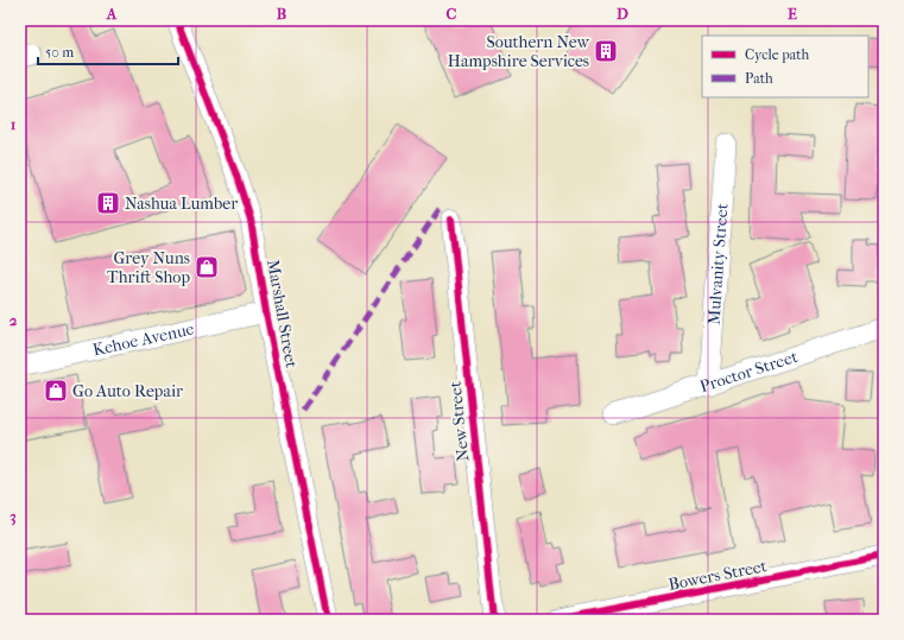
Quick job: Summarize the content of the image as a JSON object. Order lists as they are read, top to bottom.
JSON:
{
  "streets": {
    "street": [
      "Mulvanity Street",
      "Marshall Street",
      "Kehoe Avenue",
      "Proctor Street",
      "New Street",
      "Bowers Street"
    ]
  },
  "crossings": [
    ["Mulvanity Street", "Proctor Street"],
    ["Marshall Street", "Kehoe Avenue"]
  ],
  "places": {
    "building": ["Southern New Hampshire Services", "Nashua Lumber"],
    "shop": ["Grey Nuns Thrift Shop", "Go Auto Repair"]
  },
  "legend": ["Cycle path", "Path"],
  "scale_bar": "50 m",
  "grid": {
    "columns": [
      "A",
      "B",
      "C",
      "D",
      "E"
    ],
    "rows": ["1", "2", "3"]
  }
}
